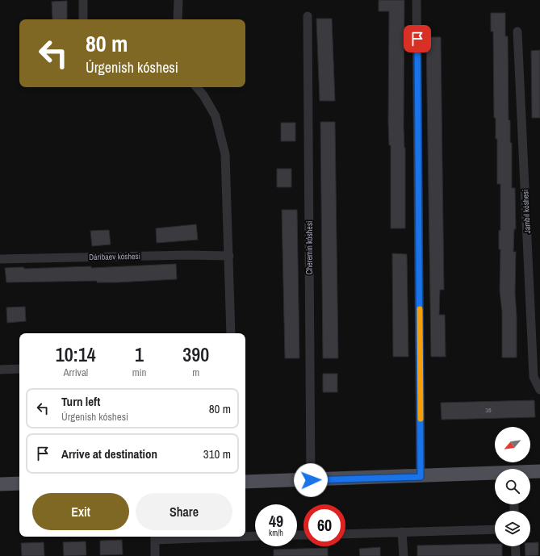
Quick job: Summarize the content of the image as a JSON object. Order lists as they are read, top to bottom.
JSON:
{
  "streets": {
    "street": ["Jambıl kóshesi", "Cheremin kóshesi", "Dáribaev kóshesi"]
  },
  "house_numbers": ["16"],
  "north": "bottom left",
  "page": {
    "turn": ["80 m", "Úrgenish kóshesi"],
    "eta": [
      "10:14",
      "Arrival",
      "1",
      "min",
      "390",
      "m"
    ],
    "list": [
      {
        "name": "Turn left",
        "note": "Úrgenish kóshesi",
        "value": "80 m"
      },
      {
        "name": "Arrive at destination",
        "value": "310 m"
      }
    ],
    "buttons": ["Exit", "Share"],
    "speed": "49 km/h",
    "limit": "60"
  }
}
